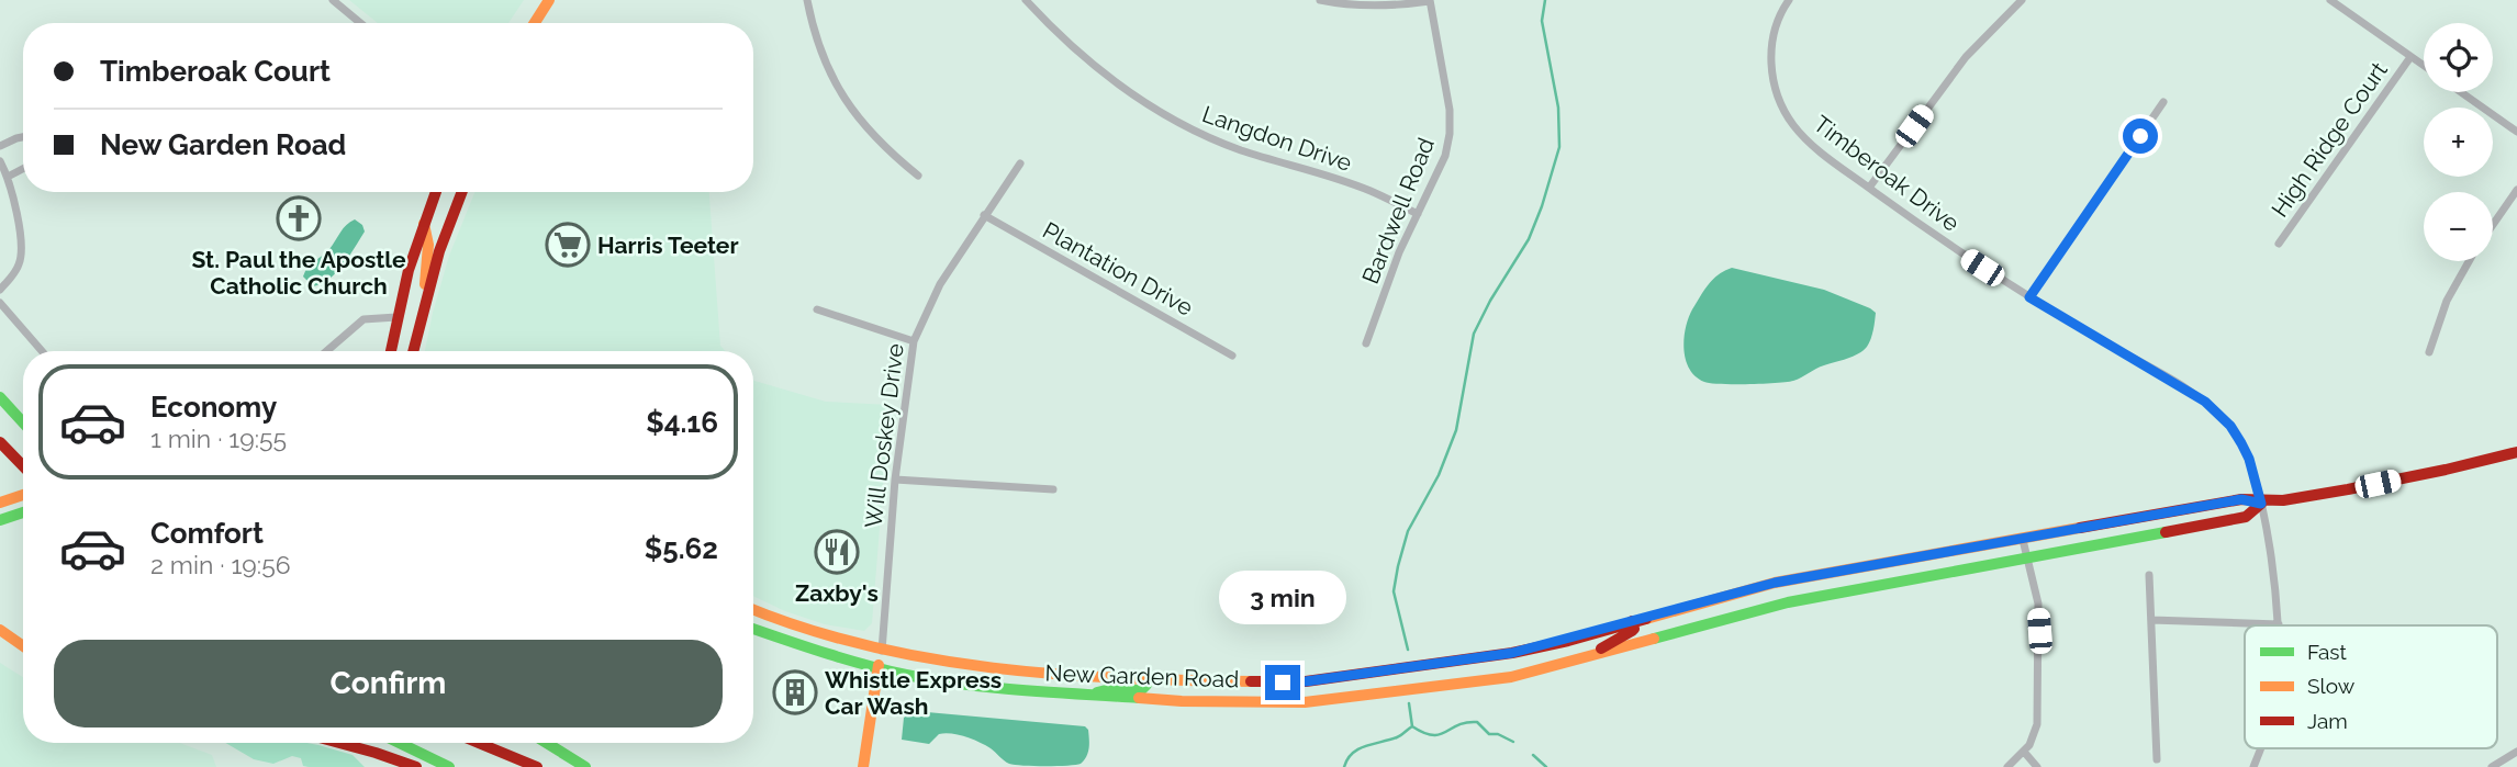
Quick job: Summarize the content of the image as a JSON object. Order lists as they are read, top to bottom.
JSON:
{
  "streets": {
    "main road": ["New Garden Road"],
    "street": [
      "Langdon Drive",
      "High Ridge Court",
      "Timberoak Drive",
      "Bardwell Road",
      "Plantation Drive",
      "Will Doskey Drive"
    ]
  },
  "crossings": [
    ["Langdon Drive", "Bardwell Road"],
    ["Timberoak Drive", "New Garden Road"],
    ["Plantation Drive", "Will Doskey Drive"],
    ["Will Doskey Drive", "New Garden Road"]
  ],
  "places": {
    "church": ["St. Paul the Apostle Catholic Church"],
    "supermarket": ["Harris Teeter"],
    "restaurant": ["Zaxby's"],
    "building": ["Whistle Express Car Wash"]
  },
  "legend": ["Fast", "Slow", "Jam"],
  "page": {
    "map_buttons": ["+", "−"],
    "banner": ["Timberoak Court", "New Garden Road"],
    "list": [
      {
        "name": "Economy",
        "note": "1 min · 19:55",
        "value": "$4.16"
      },
      {
        "name": "Comfort",
        "note": "2 min · 19:56",
        "value": "$5.62"
      }
    ],
    "bubble": "3 min",
    "buttons": "Confirm"
  }
}
